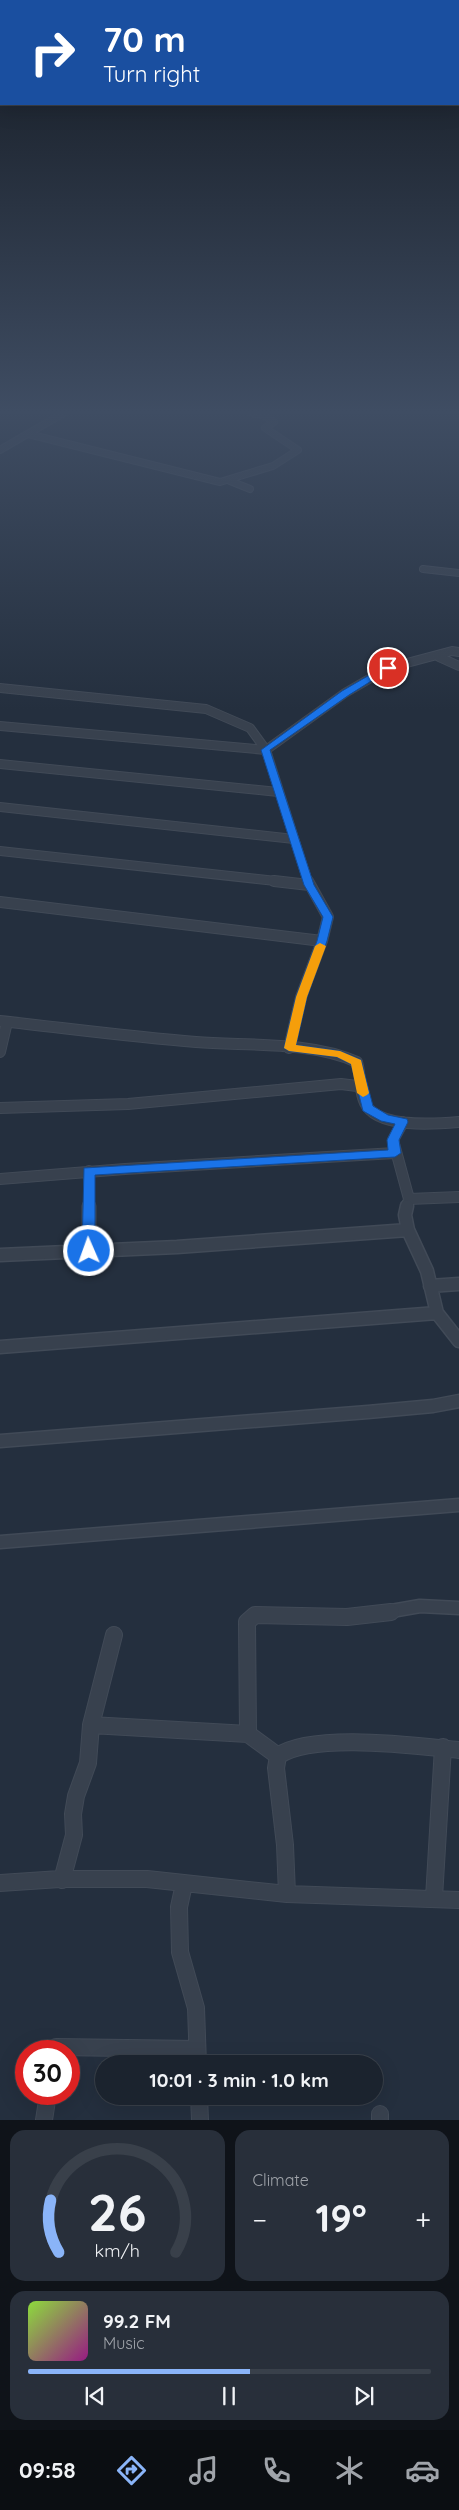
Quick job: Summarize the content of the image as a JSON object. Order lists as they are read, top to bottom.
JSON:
{
  "page": {
    "turn": ["70 m", "Turn right"],
    "limit": "30",
    "trip": "10:01 · 3 min · 1.0 km",
    "tile": "Climate",
    "heat": ["−", "19°", "+"],
    "song": ["99.2 FM", "Music"],
    "tabs": "09:58",
    "gauge": ["26", "km/h"]
  }
}
